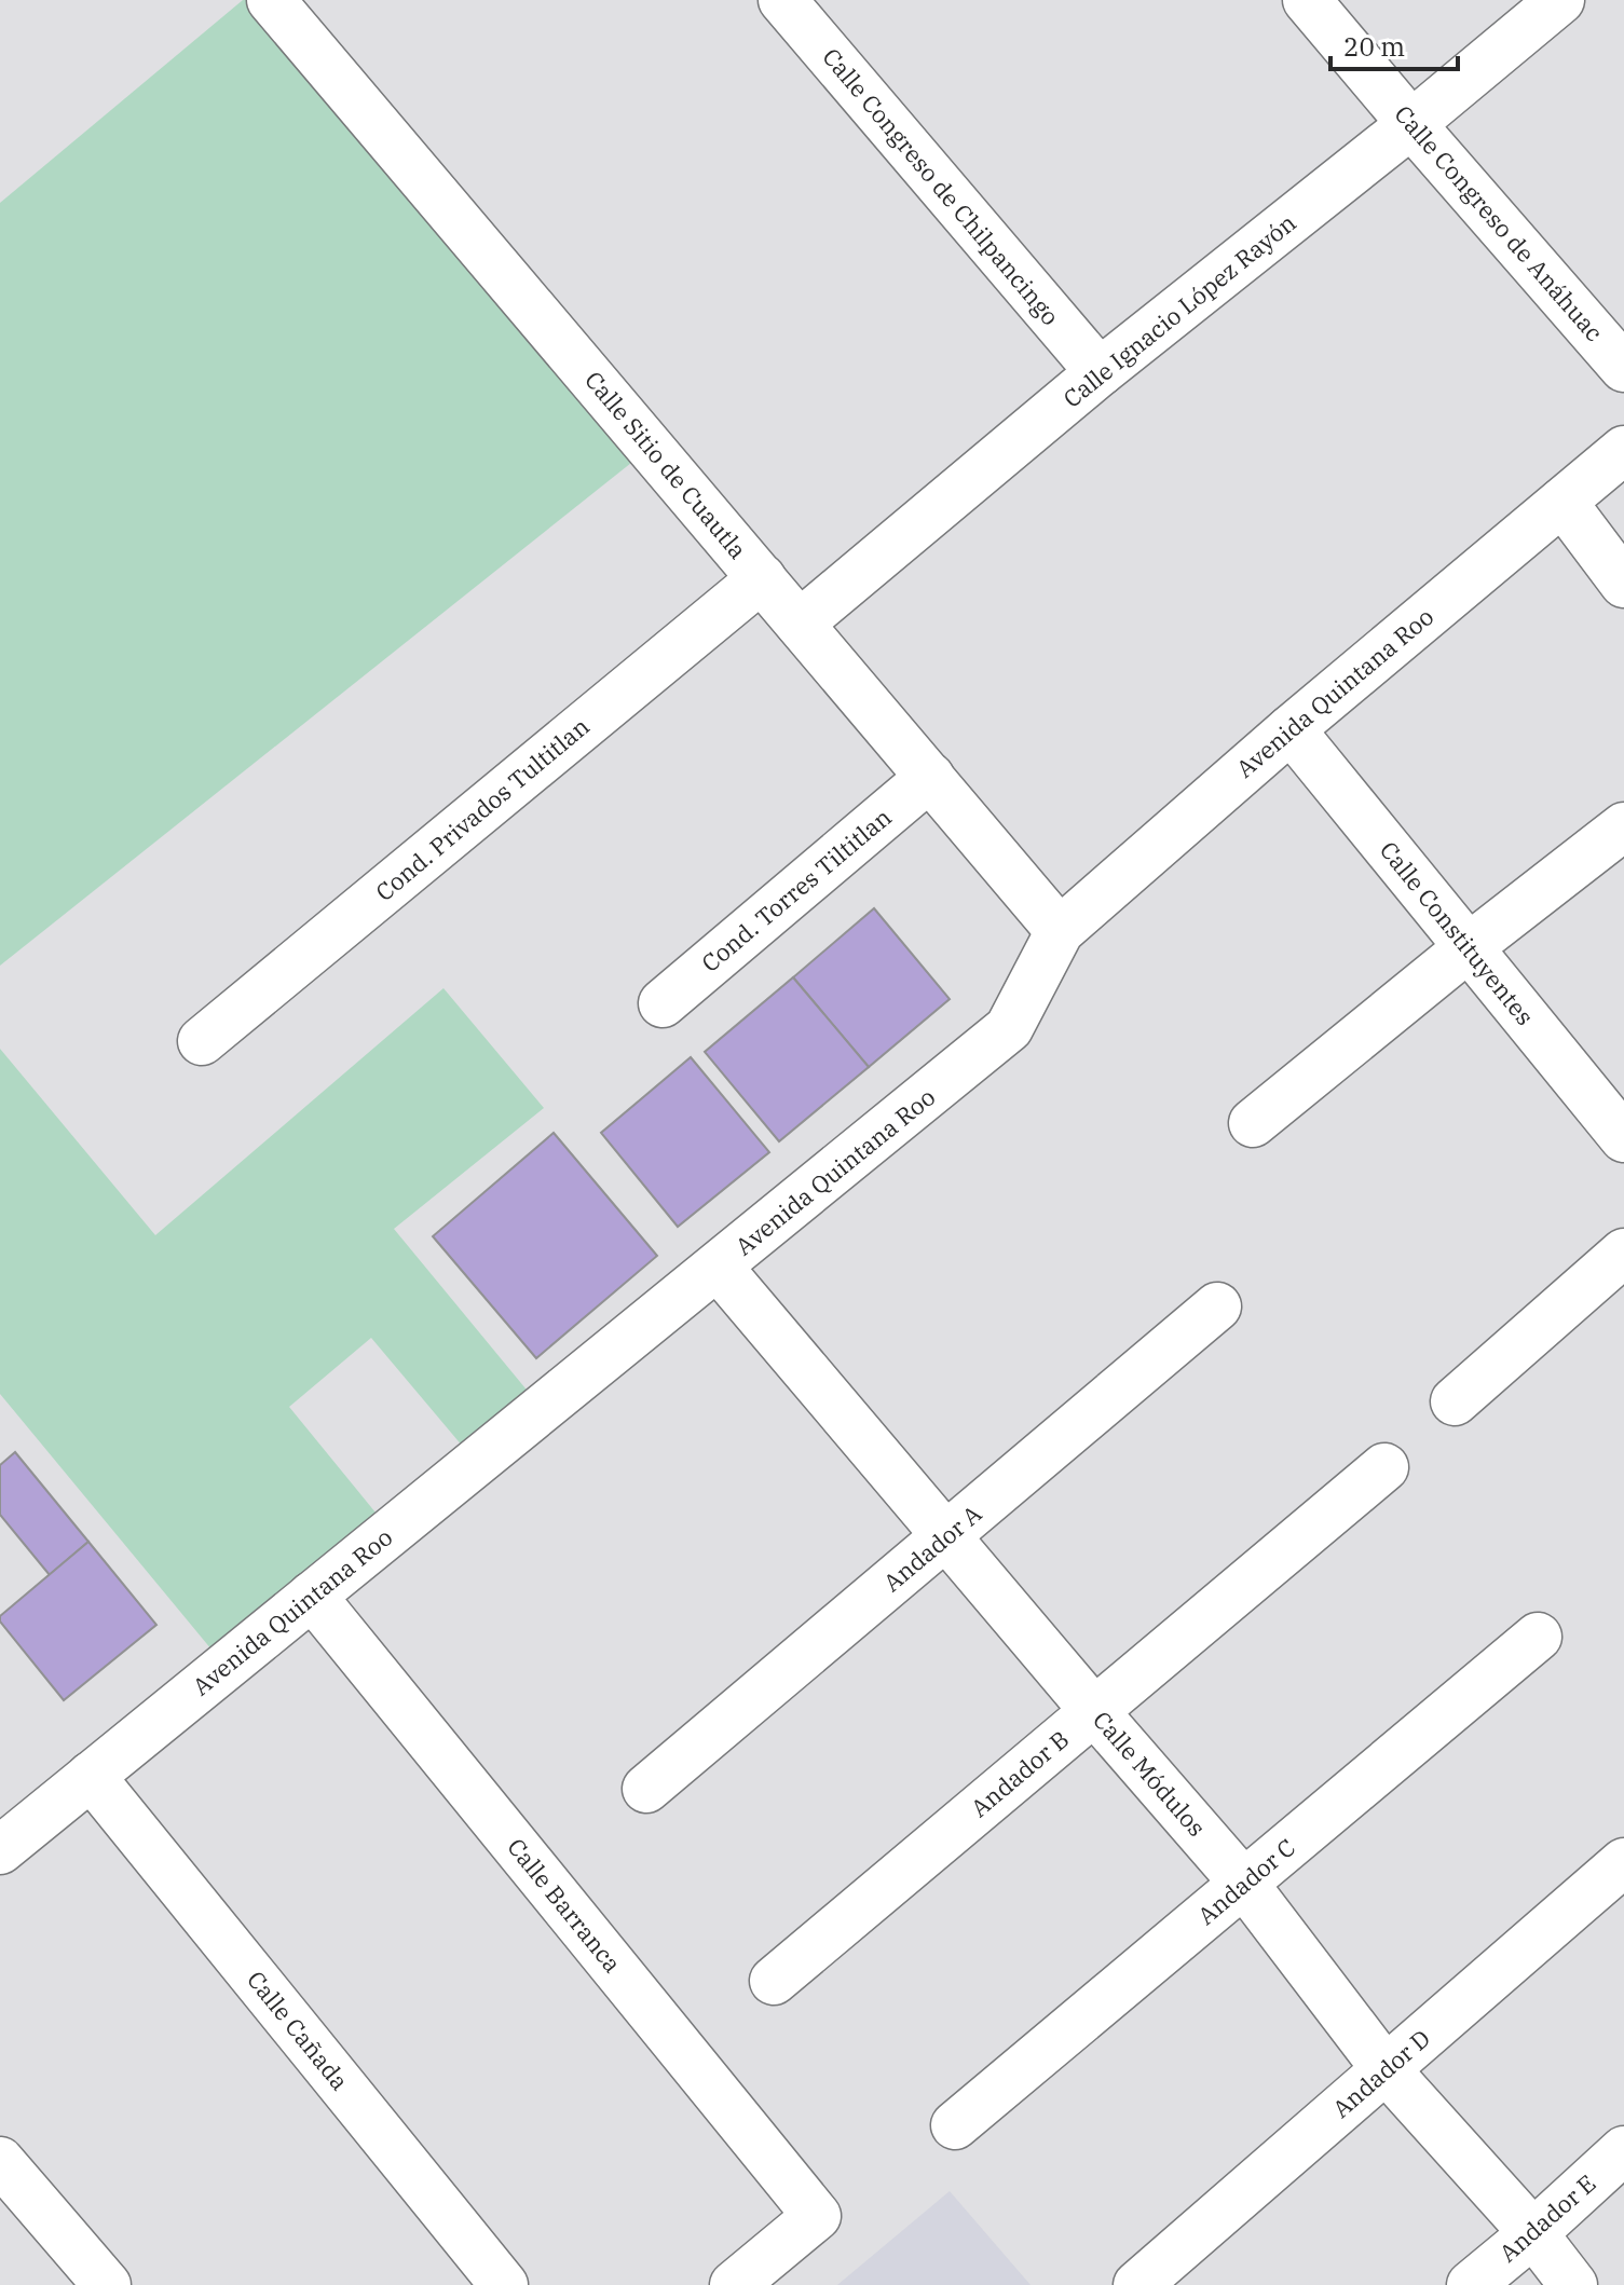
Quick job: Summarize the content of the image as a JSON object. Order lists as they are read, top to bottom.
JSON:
{
  "streets": {
    "street": [
      "Calle Congreso de Chilpancingo",
      "Calle Congreso de Anáhuac",
      "Calle Ignacio López Rayón",
      "Calle Sitio de Cuautla",
      "Avenida Quintana Roo",
      "Cond. Privados Tultitlan",
      "Cond. Torres Tiltitlan",
      "Calle Constituyentes",
      "Andador A",
      "Andador B",
      "Calle Módulos",
      "Andador C",
      "Calle Barranca",
      "Calle Cañada",
      "Andador D",
      "Andador E"
    ]
  },
  "crossings": [
    ["Calle Congreso de Chilpancingo", "Calle Ignacio López Rayón"],
    ["Calle Congreso de Anáhuac", "Calle Ignacio López Rayón"],
    ["Calle Ignacio López Rayón", "Calle Sitio de Cuautla"],
    ["Calle Sitio de Cuautla", "Avenida Quintana Roo"],
    ["Calle Sitio de Cuautla", "Cond. Privados Tultitlan"],
    ["Calle Sitio de Cuautla", "Cond. Torres Tiltitlan"],
    ["Avenida Quintana Roo", "Calle Constituyentes"],
    ["Avenida Quintana Roo", "Calle Módulos"],
    ["Avenida Quintana Roo", "Calle Barranca"],
    ["Avenida Quintana Roo", "Calle Cañada"],
    ["Andador A", "Calle Módulos"],
    ["Andador B", "Calle Módulos"],
    ["Calle Módulos", "Andador C"],
    ["Calle Módulos", "Andador D"],
    ["Calle Módulos", "Andador E"]
  ],
  "scale_bar": "20 m"
}
